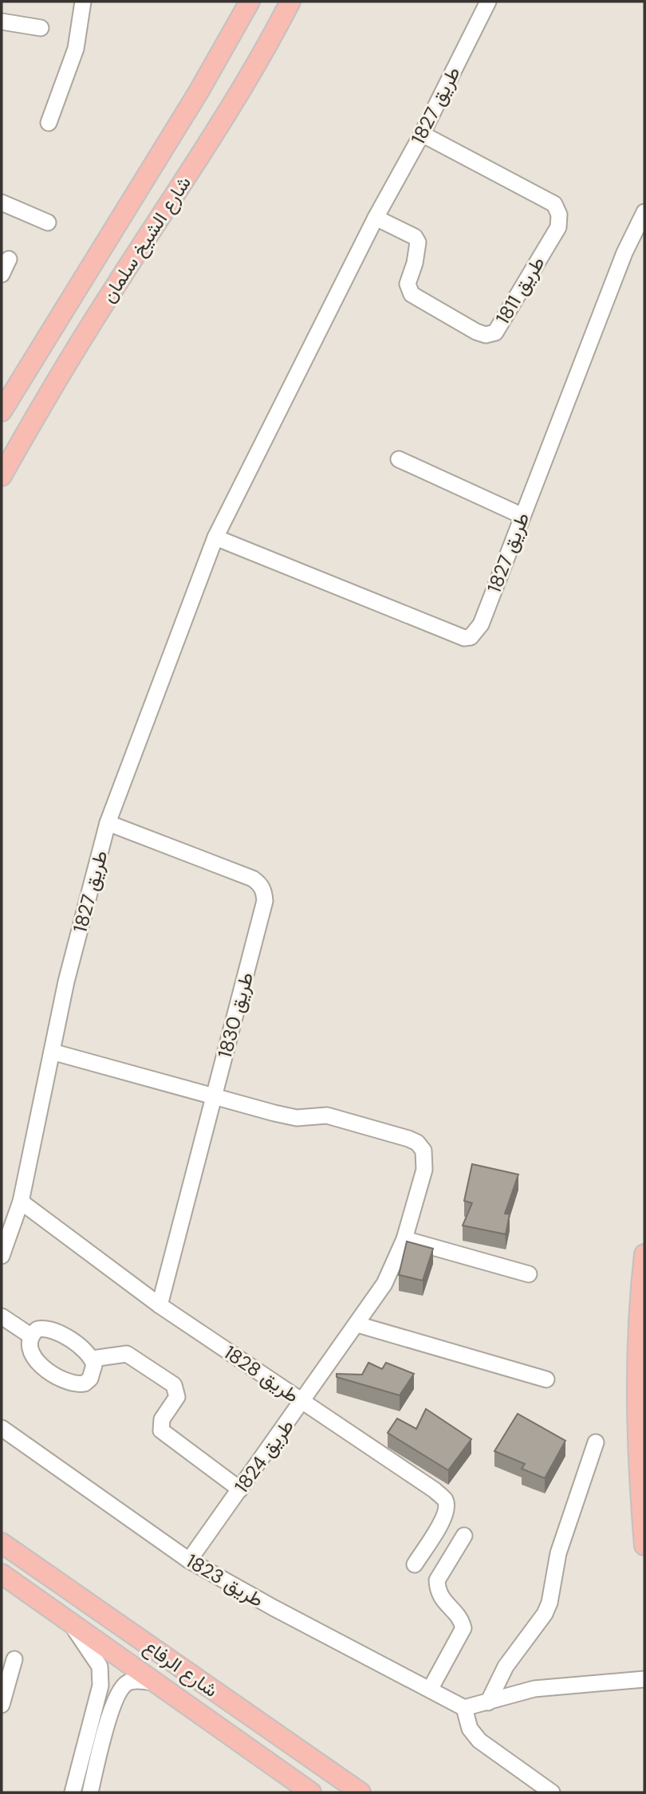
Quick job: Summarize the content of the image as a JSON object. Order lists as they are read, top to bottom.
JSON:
{
  "streets": {
    "main road": ["شارع الشيخ سلمان", "شارع الرفاع"],
    "street": [
      "طريق 1827",
      "طريق 1811",
      "طريق 1830",
      "طريق 1828",
      "طريق 1824",
      "طريق 1823"
    ]
  },
  "crossings": [
    ["طريق 1827", "طريق 1811"],
    ["طريق 1827", "طريق 1830"],
    ["طريق 1827", "طريق 1828"],
    ["طريق 1830", "طريق 1828"],
    ["طريق 1830", "طريق 1824"],
    ["طريق 1828", "طريق 1824"],
    ["طريق 1824", "طريق 1823"]
  ]
}
